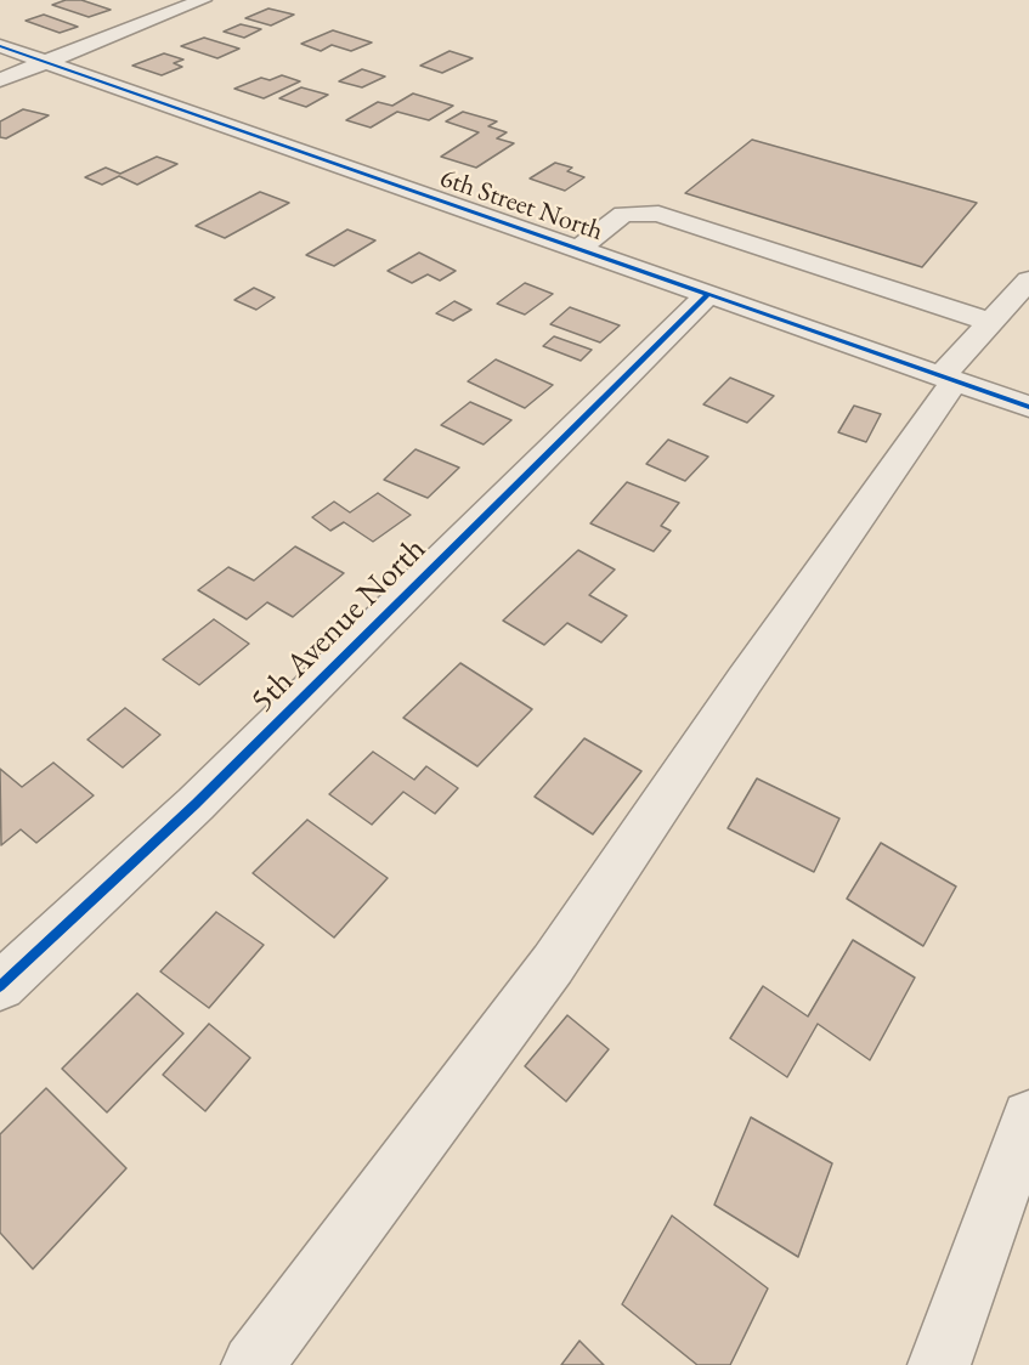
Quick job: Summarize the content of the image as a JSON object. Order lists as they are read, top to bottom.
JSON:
{
  "streets": {
    "street": ["6th Street North", "5th Avenue North"]
  },
  "crossings": [
    ["6th Street North", "5th Avenue North"]
  ]
}
